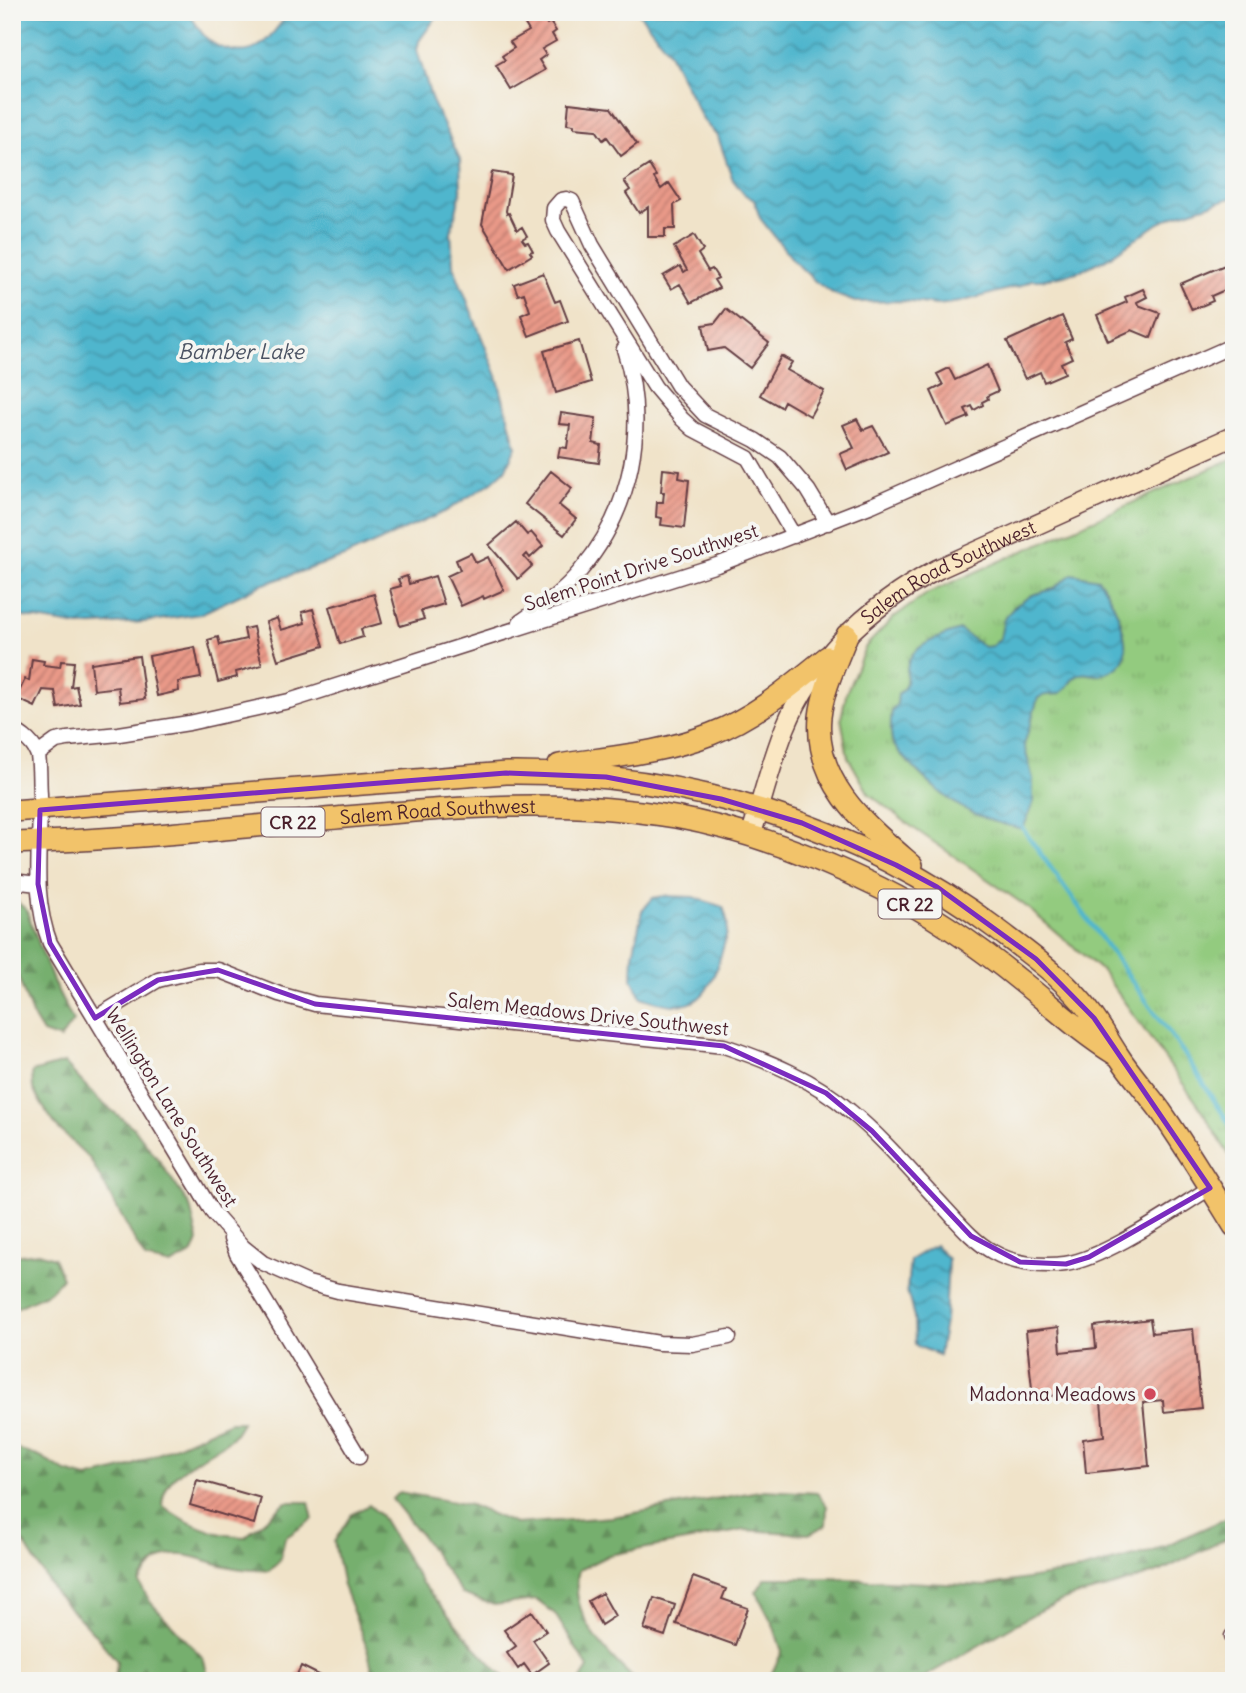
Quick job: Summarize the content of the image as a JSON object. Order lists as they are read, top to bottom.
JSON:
{
  "streets": {
    "main road": ["Salem Road Southwest", "CR 22"],
    "street": ["Salem Point Drive Southwest", "Salem Meadows Drive Southwest", "Wellington Lane Southwest"]
  },
  "crossings": [
    ["Salem Road Southwest", "CR 22"],
    ["Salem Road Southwest", "Wellington Lane Southwest"],
    ["CR 22", "Salem Meadows Drive Southwest"],
    ["Salem Meadows Drive Southwest", "Wellington Lane Southwest"]
  ],
  "water": ["Bamber Lake"],
  "places": ["Madonna Meadows"]
}
